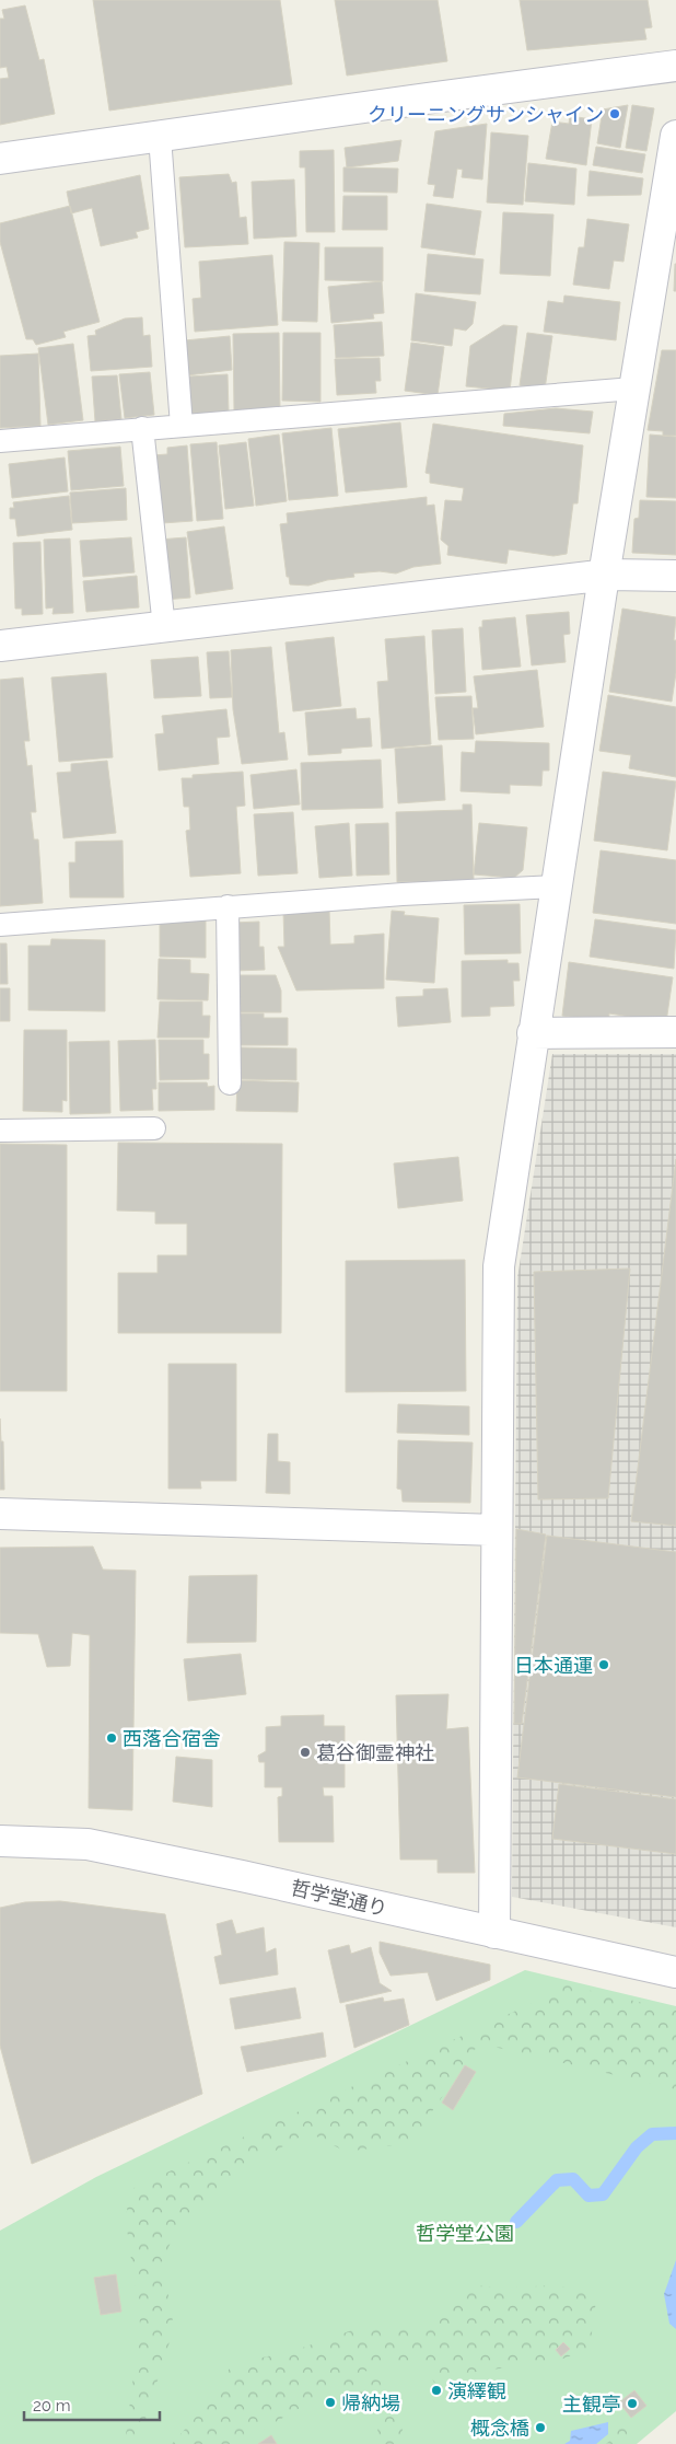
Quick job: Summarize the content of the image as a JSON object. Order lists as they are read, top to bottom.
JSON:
{
  "streets": {
    "street": ["哲学堂通り"]
  },
  "parks": ["哲学堂公園"],
  "places": [
    "クリーニングサンシャイン",
    "日本通運",
    "西落合宿舎",
    "葛谷御霊神社",
    "演繹観",
    "帰納場",
    "主観亭",
    "概念橋"
  ],
  "scale_bar": "20 m"
}
